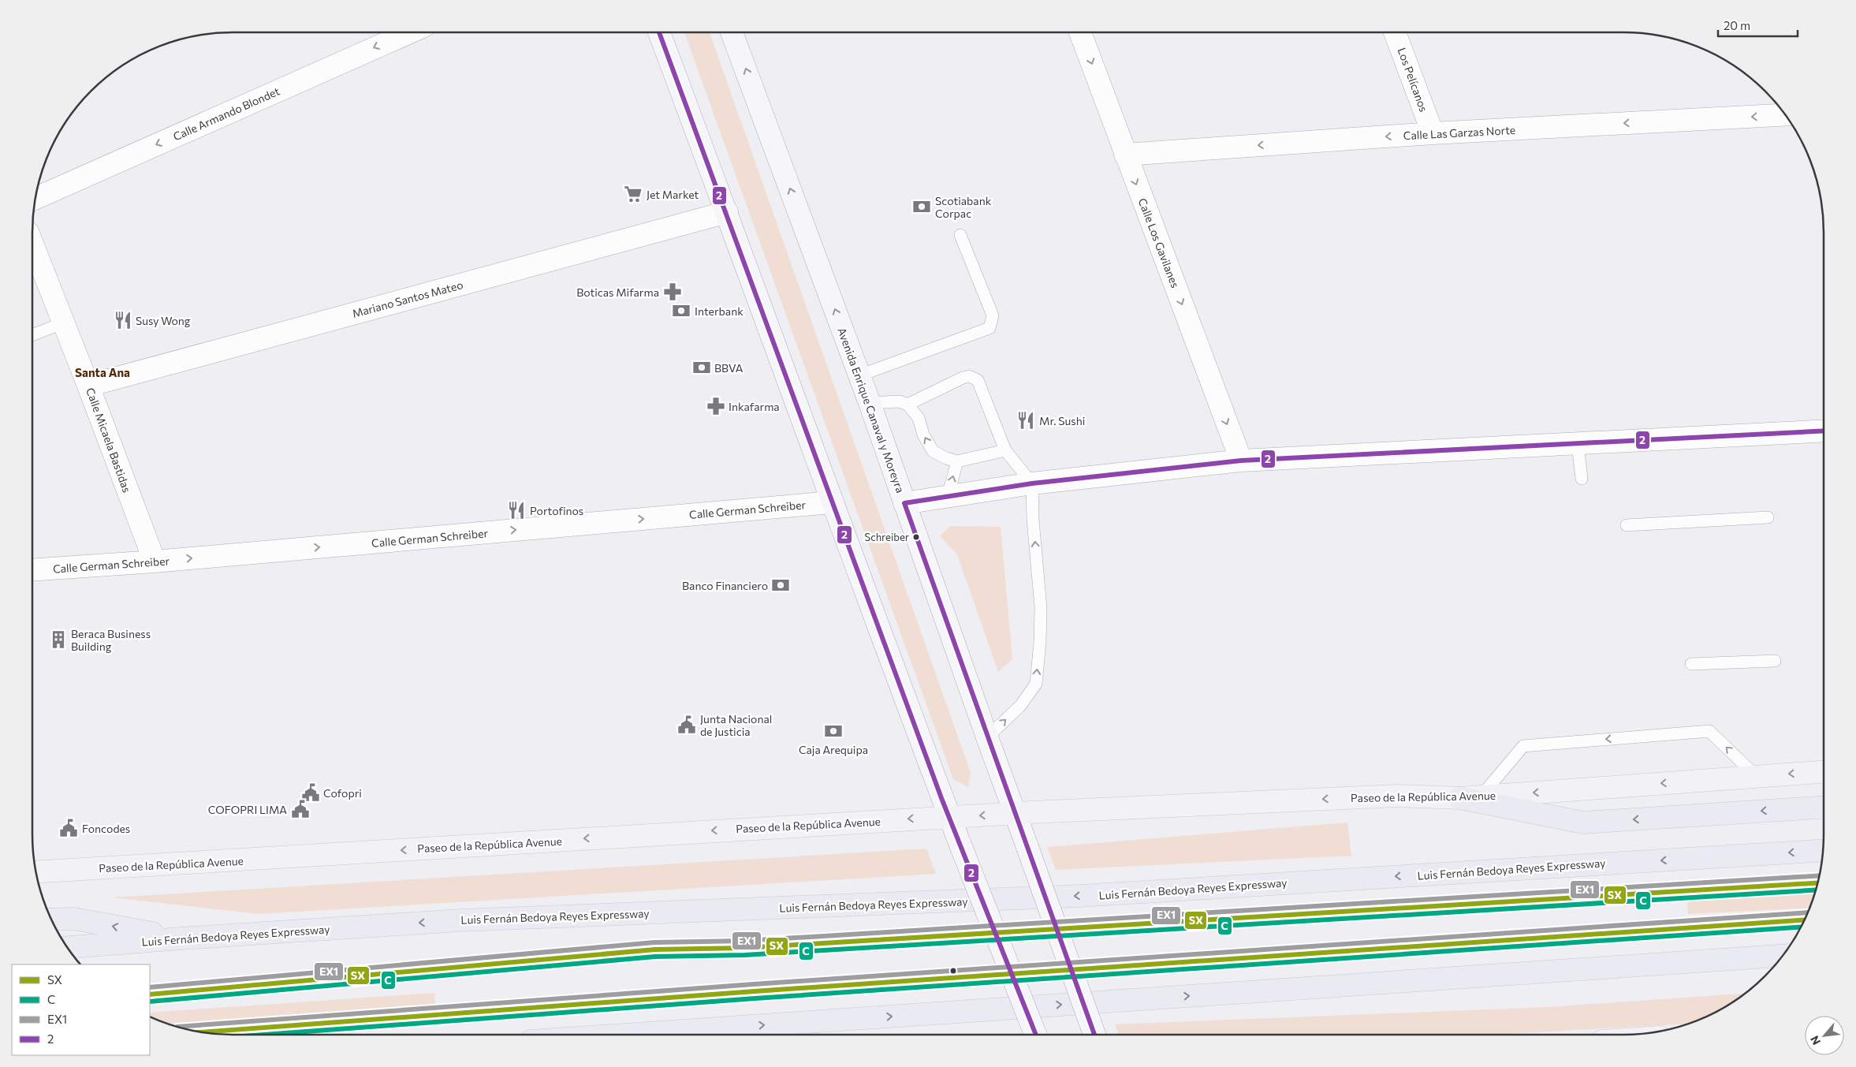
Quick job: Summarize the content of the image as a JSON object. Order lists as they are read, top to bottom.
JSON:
{
  "streets": {
    "highway": ["Luis Fernán Bedoya Reyes Expressway"],
    "main road": ["Paseo de la República Avenue"],
    "street": [
      "Los Pelícanos",
      "Calle Armando Blondet",
      "Calle Las Garzas Norte",
      "Calle Los Gavilanes",
      "Mariano Santos Mateo",
      "Avenida Enrique Canaval y Moreyra",
      "Calle Micaela Bastidas",
      "Calle German Schreiber"
    ]
  },
  "crossings": [
    ["Los Pelícanos", "Calle Las Garzas Norte"],
    ["Calle Las Garzas Norte", "Calle Los Gavilanes"],
    ["Mariano Santos Mateo", "Calle Micaela Bastidas"],
    ["Avenida Enrique Canaval y Moreyra", "Paseo de la República Avenue"],
    ["Calle Micaela Bastidas", "Calle German Schreiber"]
  ],
  "one_way": [
    "Calle Armando Blondet",
    "Calle Las Garzas Norte",
    "Calle Los Gavilanes",
    "Calle German Schreiber",
    "Paseo de la República Avenue"
  ],
  "districts": ["Santa Ana"],
  "places": {
    "supermarket": ["Jet Market"],
    "bank": [
      "Scotiabank Corpac",
      "Interbank",
      "BBVA",
      "Banco Financiero",
      "Caja Arequipa"
    ],
    "pharmacy": ["Boticas Mifarma", "Inkafarma"],
    "restaurant": ["Susy Wong", "Mr. Sushi", "Portofinos"],
    "other": ["Schreiber"],
    "building": ["Beraca Business Building"],
    "public building": [
      "Junta Nacional de Justicia",
      "Cofopri",
      "COFOPRI LIMA",
      "Foncodes"
    ]
  },
  "lines": [
    "transit line 2",
    "transit line EX1",
    "transit line SX",
    "transit line C"
  ],
  "legend": [
    "SX",
    "C",
    "EX1",
    "2"
  ],
  "scale_bar": "20 m",
  "north": "bottom left"
}
